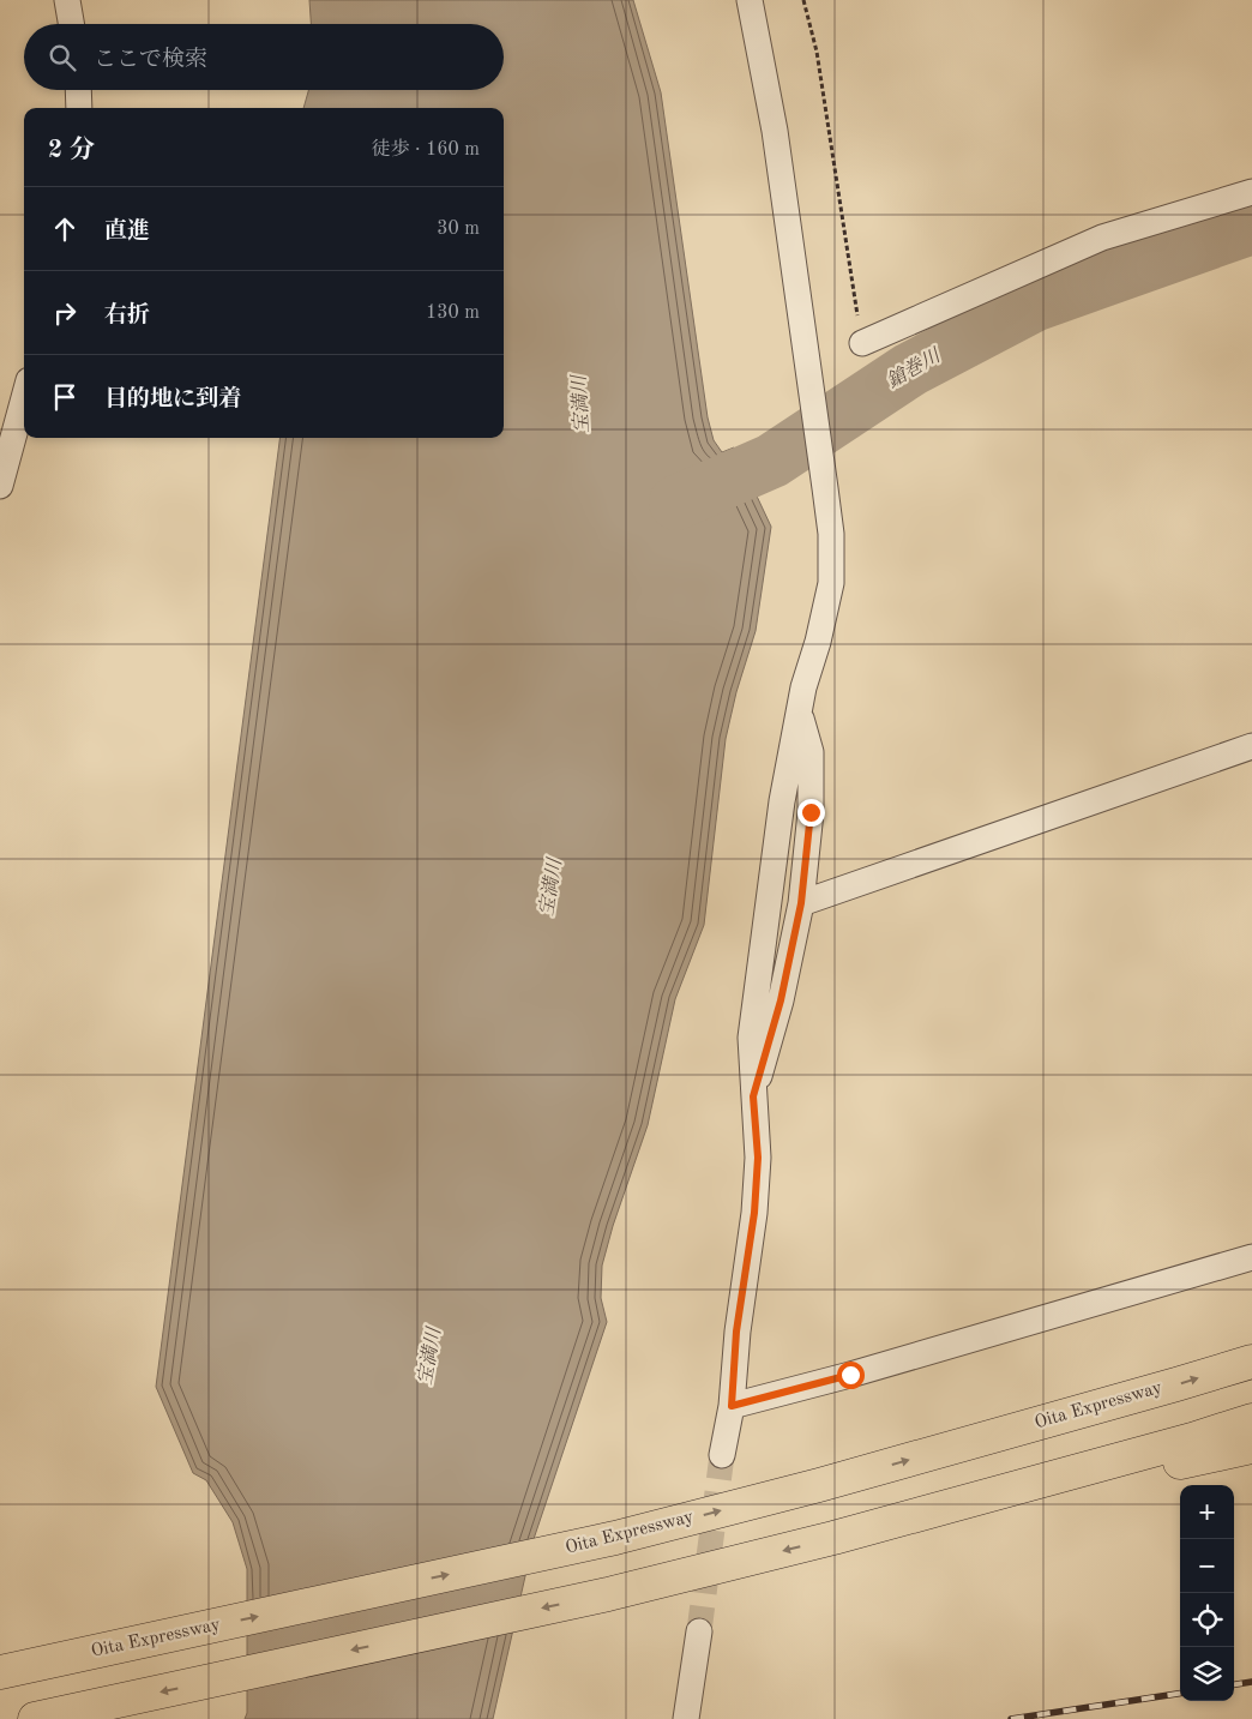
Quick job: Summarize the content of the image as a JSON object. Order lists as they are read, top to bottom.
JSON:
{
  "streets": {
    "highway": ["Oita Expressway"]
  },
  "water": ["鎗巻川", "宝満川"],
  "page": {
    "search": "ここで検索",
    "heading": ["2 分", "徒歩 · 160 m"],
    "list": [
      ["直進", "30 m"],
      ["右折", "130 m"],
      "目的地に到着"
    ],
    "map_buttons": ["+", "−"]
  }
}
